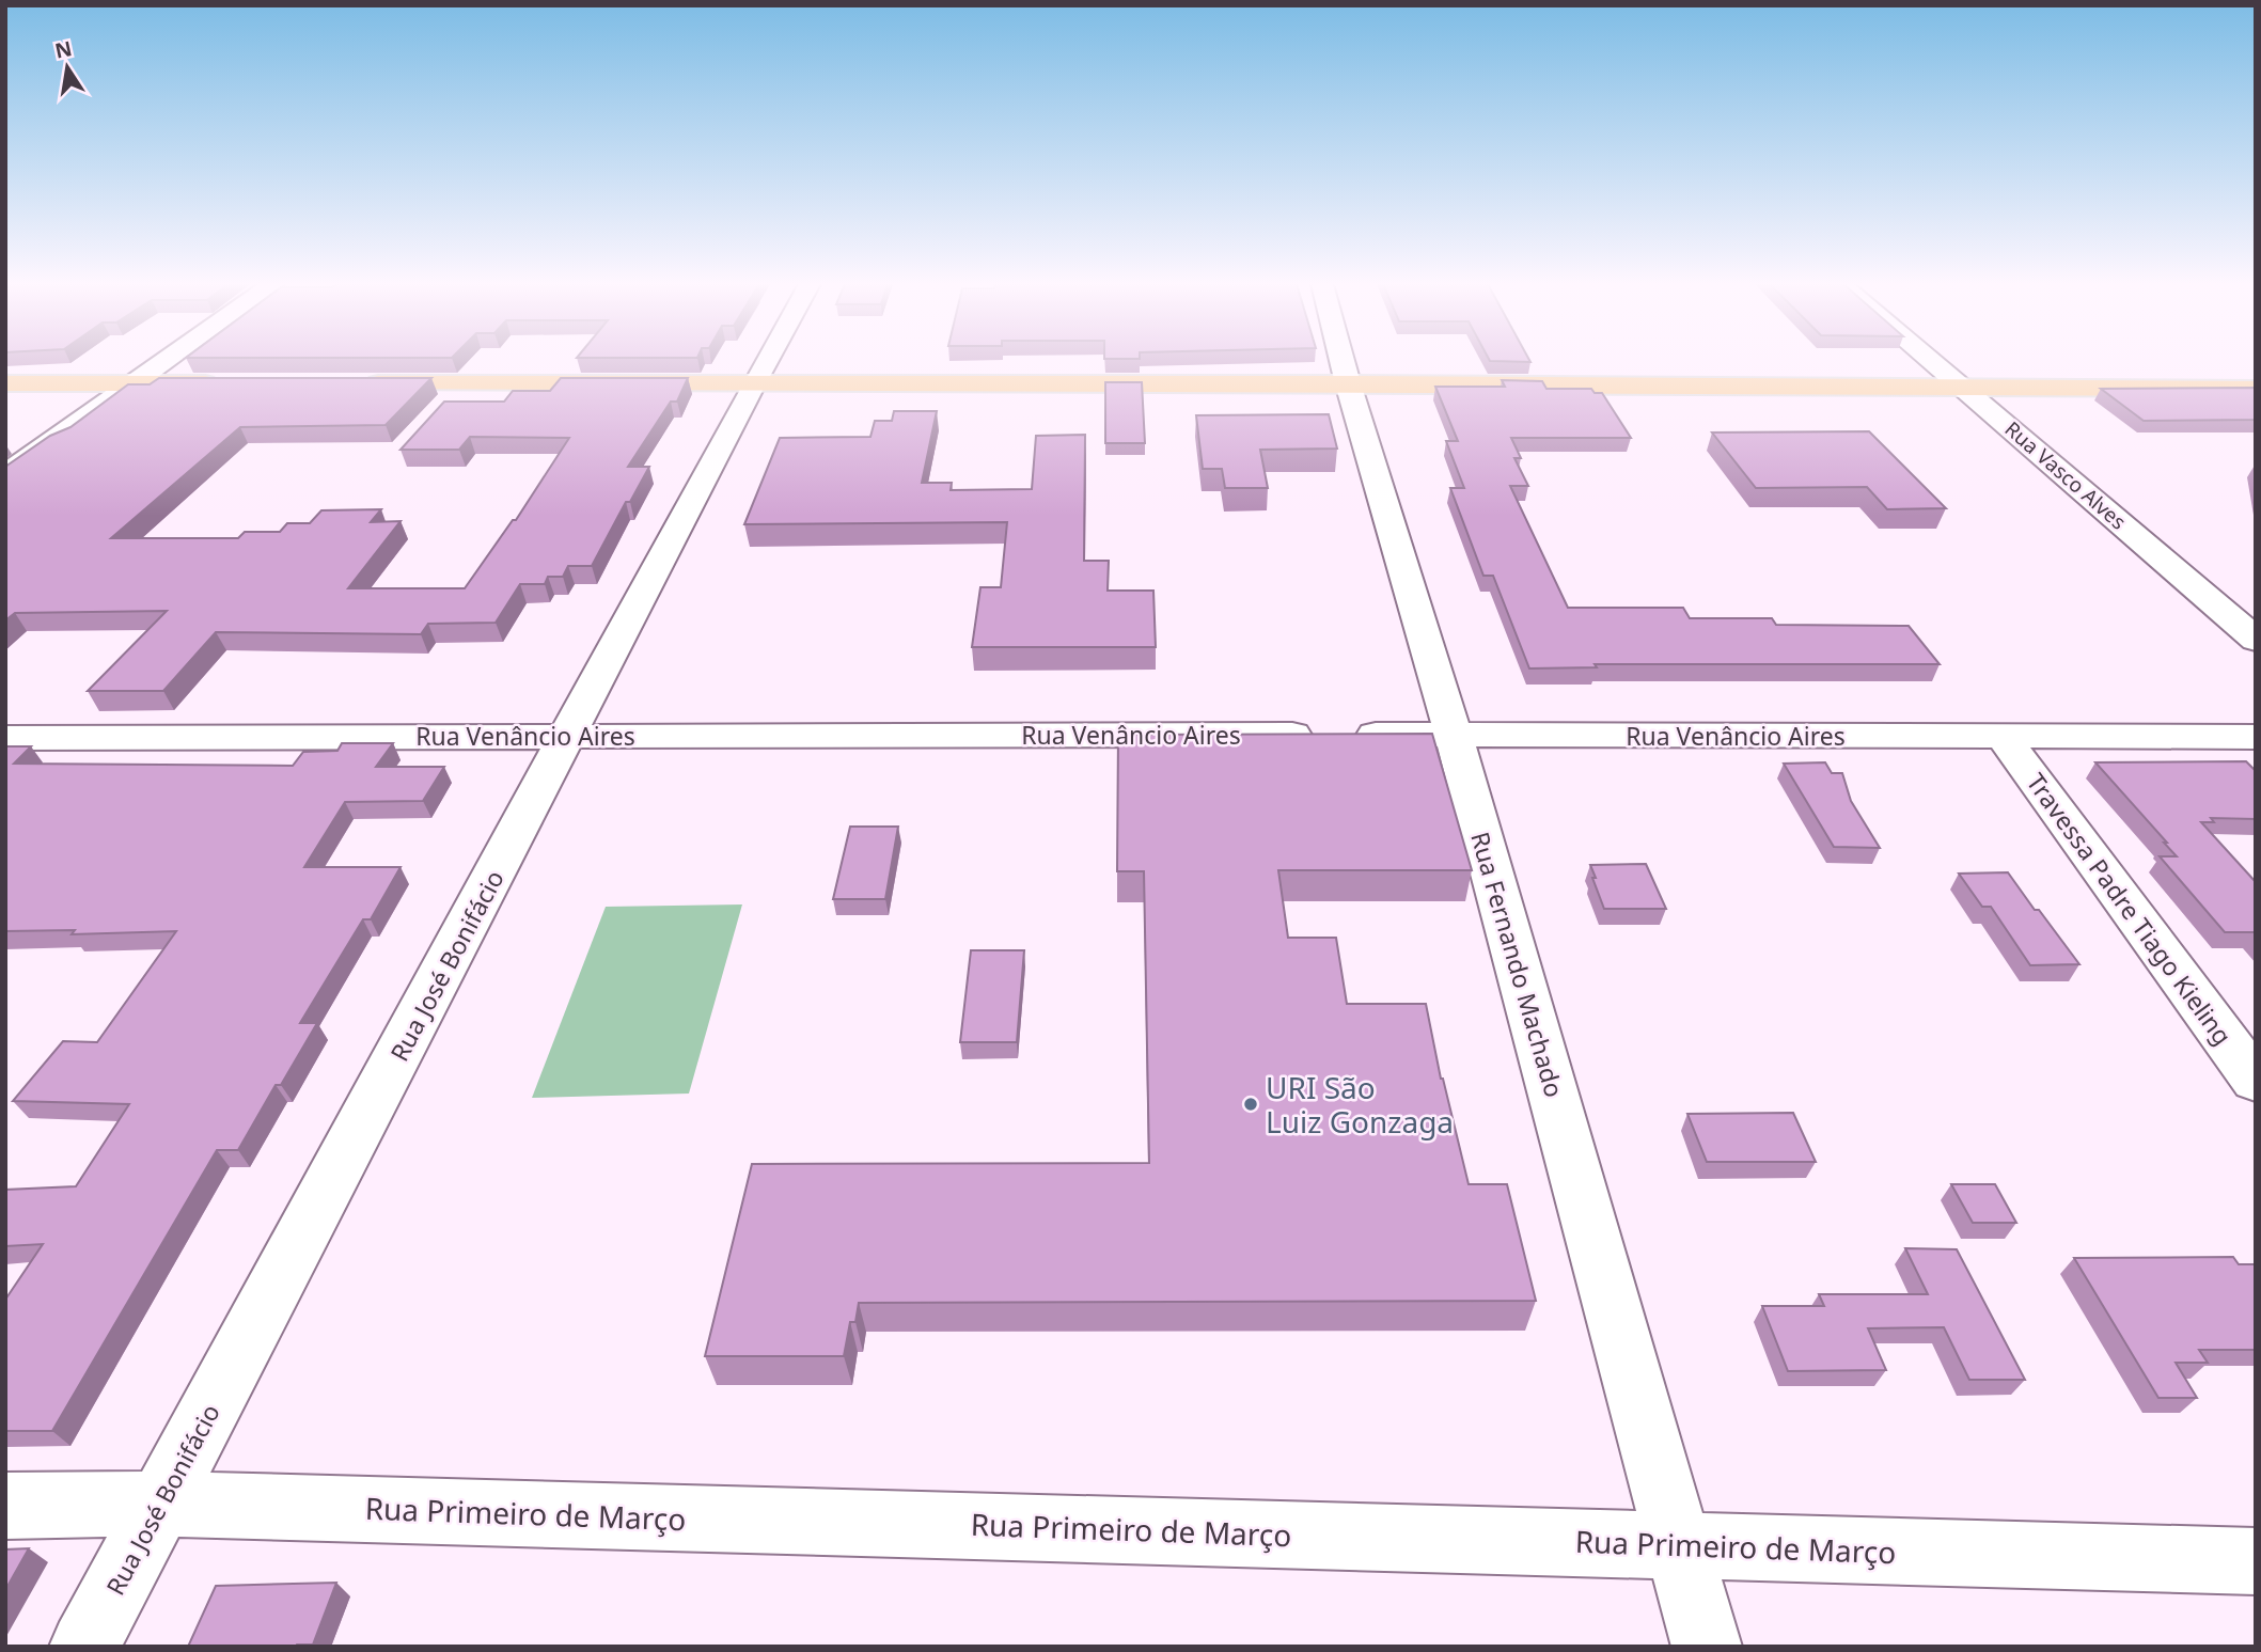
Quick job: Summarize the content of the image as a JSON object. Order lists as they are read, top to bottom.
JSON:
{
  "streets": {
    "street": [
      "Rua Vasco Alves",
      "Rua Venâncio Aires",
      "Travessa Padre Tiago Kieling",
      "Rua Fernando Machado",
      "Rua José Bonifácio",
      "Rua Primeiro de Março"
    ]
  },
  "crossings": [
    ["Rua Venâncio Aires", "Travessa Padre Tiago Kieling"],
    ["Rua Venâncio Aires", "Rua Fernando Machado"],
    ["Rua Venâncio Aires", "Rua José Bonifácio"],
    ["Rua Fernando Machado", "Rua Primeiro de Março"],
    ["Rua José Bonifácio", "Rua Primeiro de Março"]
  ],
  "places": ["URI São Luiz Gonzaga"],
  "north": "top"
}
